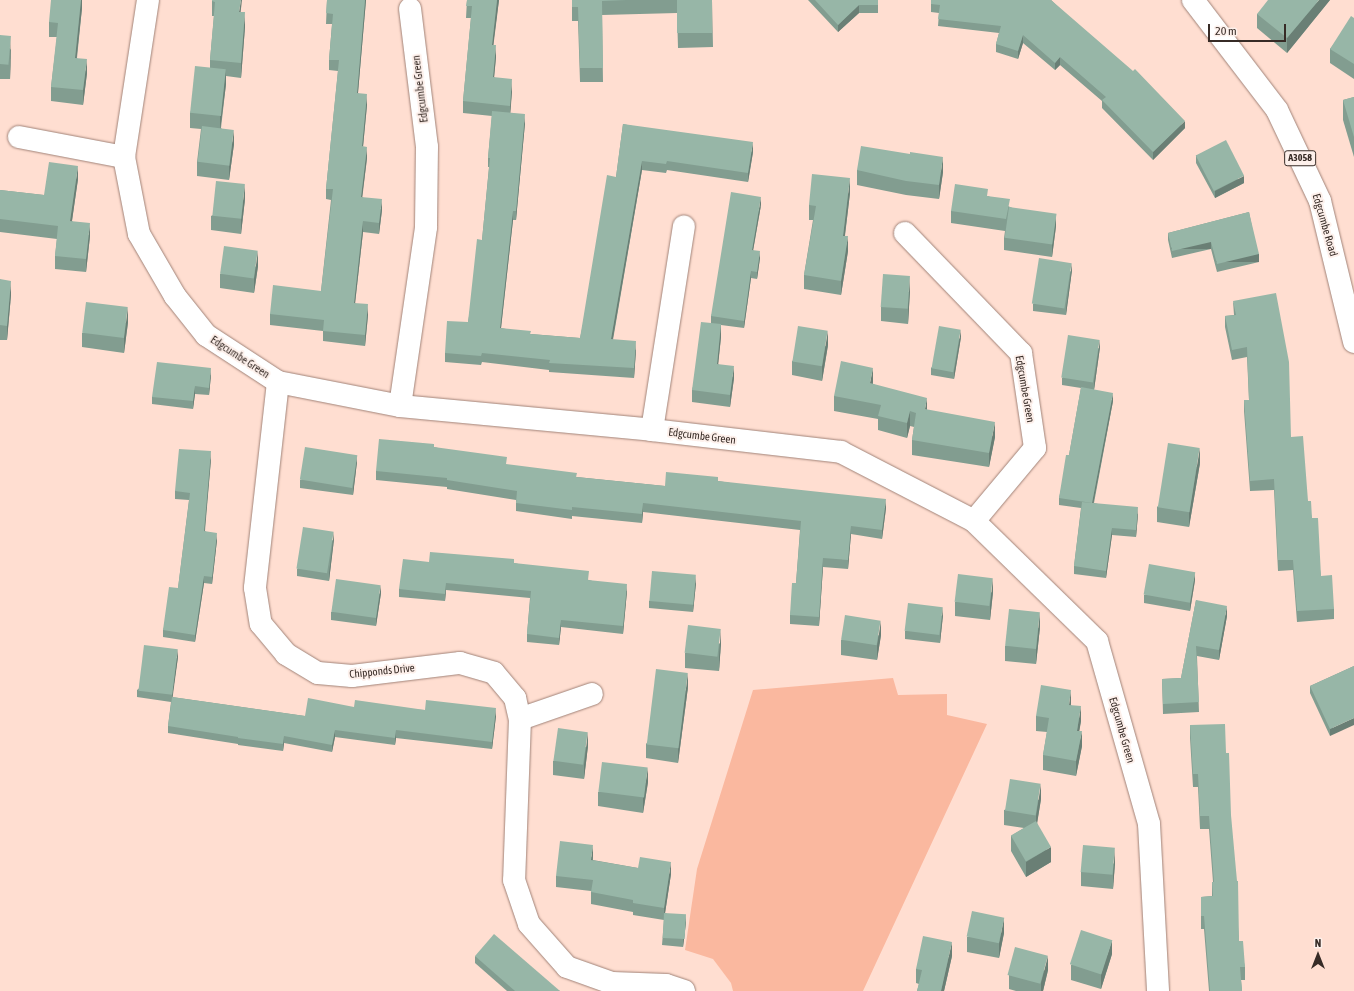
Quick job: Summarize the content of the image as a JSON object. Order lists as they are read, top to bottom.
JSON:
{
  "streets": {
    "street": [
      "Edgcumbe Green",
      "A3058",
      "Edgcumbe Road",
      "Chipponds Drive"
    ]
  },
  "crossings": [
    ["Edgcumbe Green", "Chipponds Drive"]
  ],
  "scale_bar": "20 m",
  "north": "top"
}
